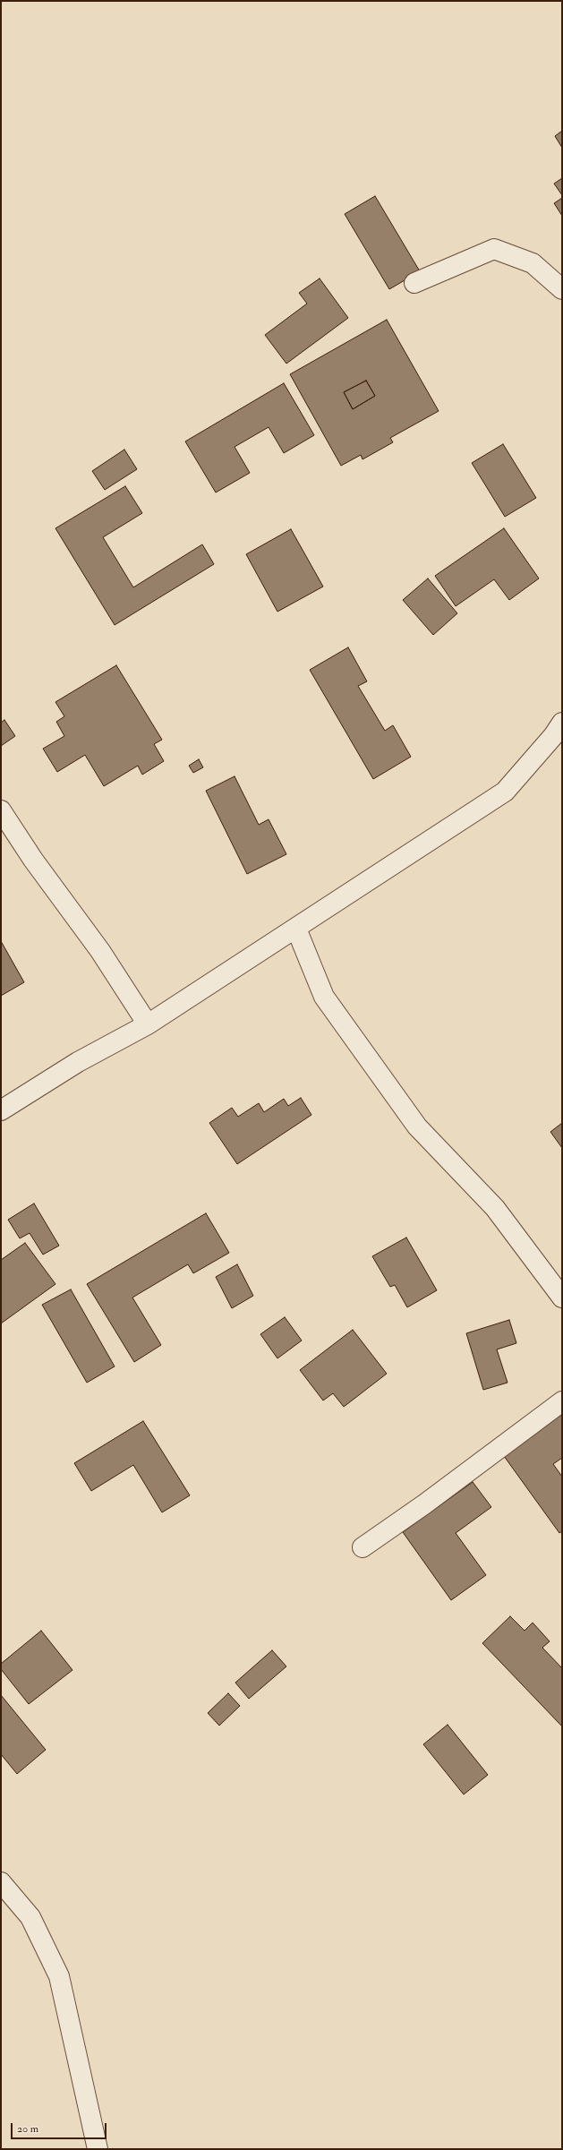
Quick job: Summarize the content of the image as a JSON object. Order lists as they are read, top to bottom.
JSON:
{
  "scale_bar": "20 m"
}
